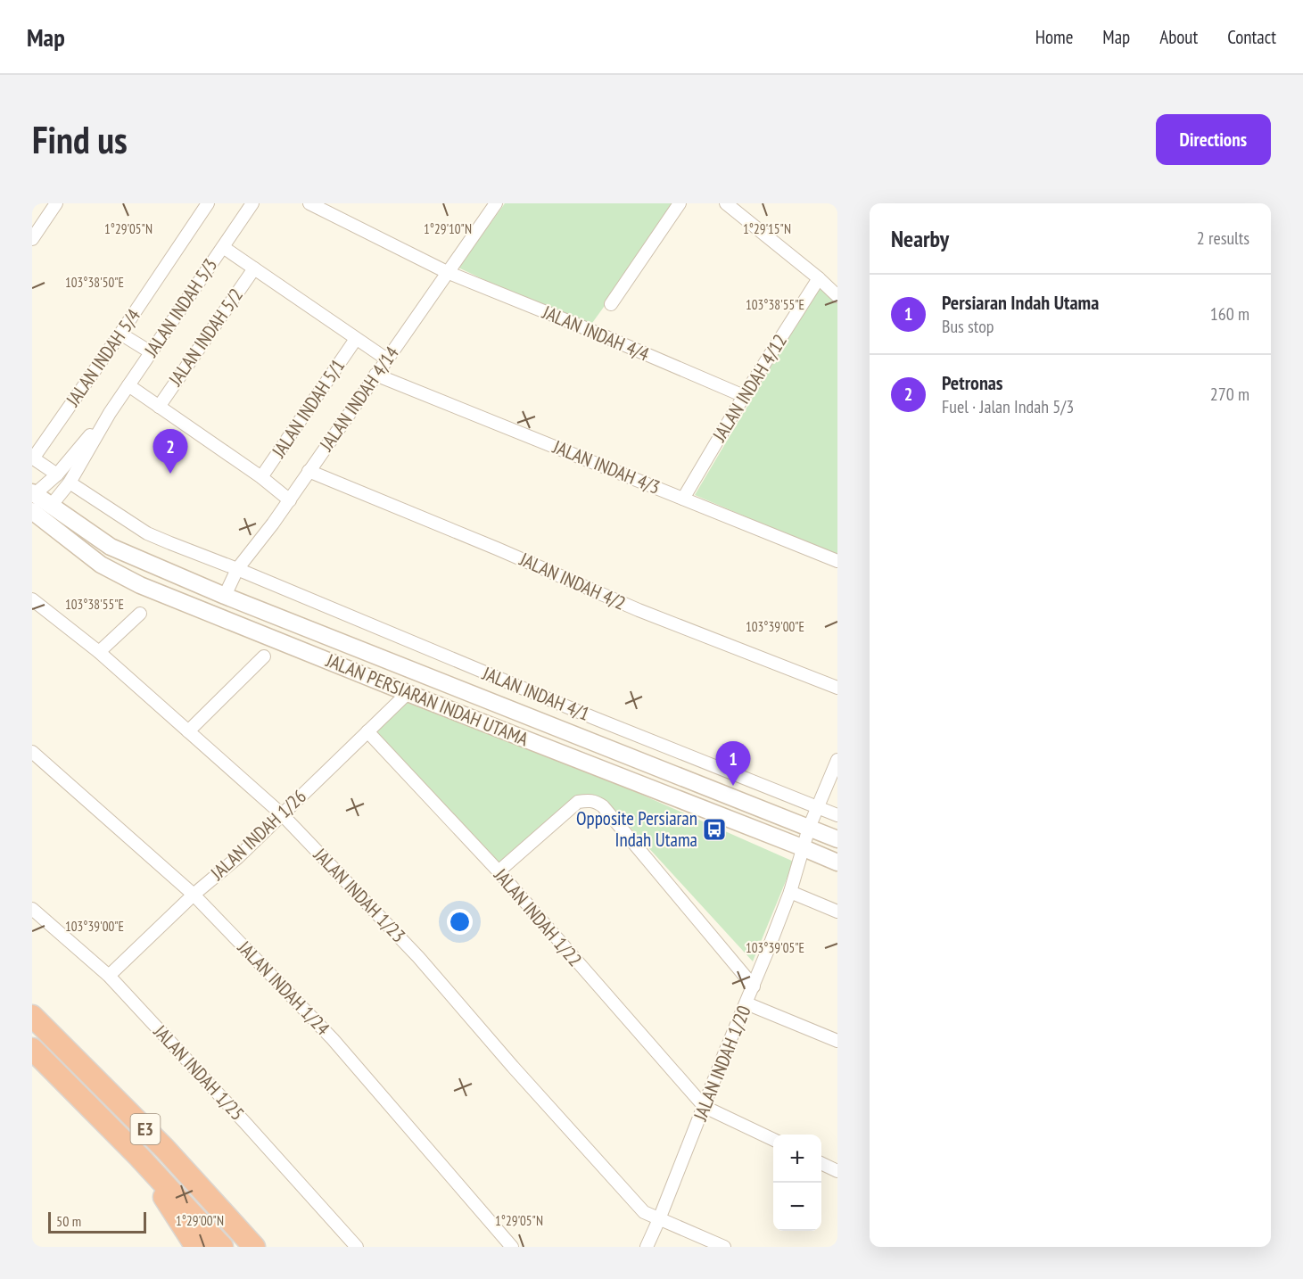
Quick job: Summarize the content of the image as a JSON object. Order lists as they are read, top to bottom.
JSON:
{
  "streets": {
    "highway": ["E3"],
    "main road": ["JALAN PERSIARAN INDAH UTAMA"],
    "street": [
      "JALAN INDAH 5/3",
      "JALAN INDAH 4/4",
      "JALAN INDAH 5/2",
      "JALAN INDAH 5/4",
      "JALAN INDAH 4/12",
      "JALAN INDAH 4/14",
      "JALAN INDAH 5/1",
      "JALAN INDAH 4/3",
      "JALAN INDAH 4/2",
      "JALAN INDAH 4/1",
      "JALAN INDAH 1/26",
      "JALAN INDAH 1/23",
      "JALAN INDAH 1/22",
      "JALAN INDAH 1/24",
      "JALAN INDAH 1/20",
      "JALAN INDAH 1/25"
    ]
  },
  "crossings": [
    ["JALAN INDAH 5/3", "JALAN PERSIARAN INDAH UTAMA"],
    ["JALAN INDAH 4/4", "JALAN INDAH 4/12"],
    ["JALAN INDAH 4/4", "JALAN INDAH 4/14"],
    ["JALAN INDAH 4/12", "JALAN INDAH 4/3"],
    ["JALAN INDAH 4/14", "JALAN INDAH 4/3"],
    ["JALAN INDAH 4/14", "JALAN INDAH 4/2"],
    ["JALAN INDAH 4/14", "JALAN INDAH 4/1"],
    ["JALAN INDAH 4/14", "JALAN PERSIARAN INDAH UTAMA"],
    ["JALAN INDAH 4/1", "JALAN INDAH 1/20"],
    ["JALAN PERSIARAN INDAH UTAMA", "JALAN INDAH 1/26"],
    ["JALAN PERSIARAN INDAH UTAMA", "JALAN INDAH 1/20"],
    ["JALAN INDAH 1/26", "JALAN INDAH 1/23"],
    ["JALAN INDAH 1/26", "JALAN INDAH 1/22"],
    ["JALAN INDAH 1/26", "JALAN INDAH 1/24"],
    ["JALAN INDAH 1/26", "JALAN INDAH 1/25"],
    ["JALAN INDAH 1/23", "JALAN INDAH 1/20"],
    ["JALAN INDAH 1/22", "JALAN INDAH 1/20"]
  ],
  "places": {
    "bus stop": ["Opposite Persiaran Indah Utama"]
  },
  "scale_bar": "50 m",
  "page": {
    "header": "Map",
    "nav": [
      "Home",
      "Map",
      "About",
      "Contact"
    ],
    "buttons": "Directions",
    "title": "Find us",
    "heading": ["Nearby", "2 results"],
    "list": [
      {
        "mark": "1",
        "name": "Persiaran Indah Utama",
        "note": "Bus stop",
        "value": "160 m"
      },
      {
        "mark": "2",
        "name": "Petronas",
        "note": "Fuel · Jalan Indah 5/3",
        "value": "270 m"
      }
    ],
    "pins": ["2", "1"],
    "map_buttons": ["+", "−"],
    "scale": "50 m"
  },
  "coordinates": [
    "1°29'15\"N",
    "1°29'05\"N",
    "1°29'10\"N",
    "103°38'50\"E",
    "103°38'55\"E",
    "103°39'00\"E",
    "103°39'05\"E",
    "1°29'00\"N"
  ]
}
